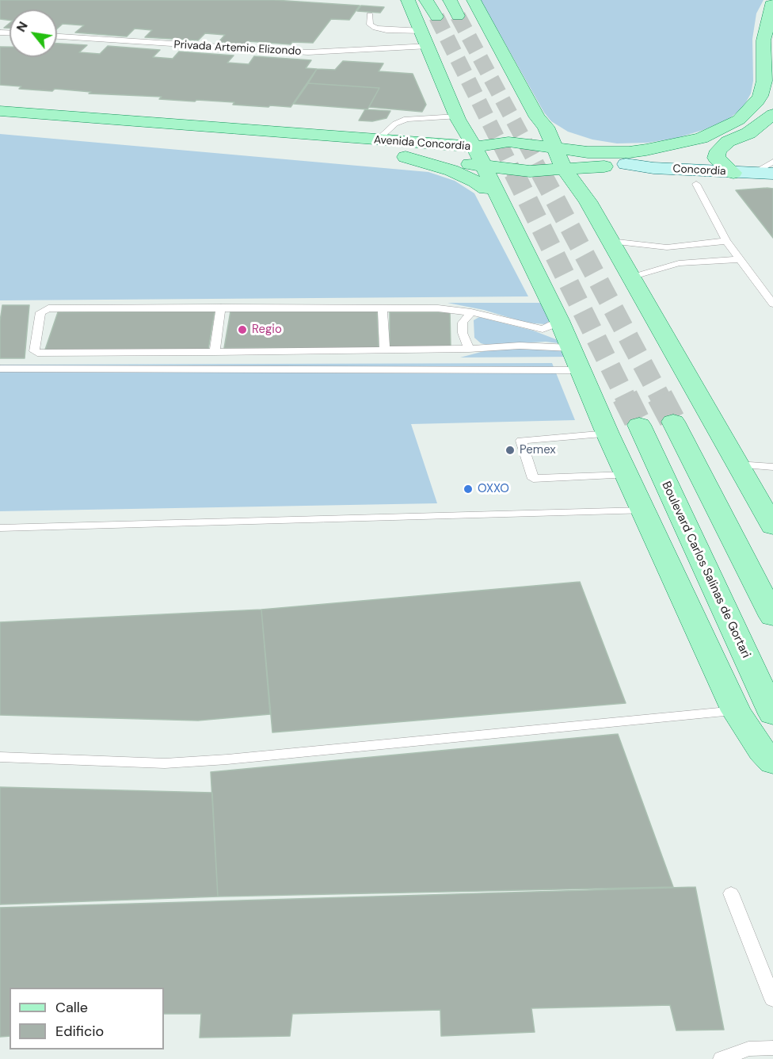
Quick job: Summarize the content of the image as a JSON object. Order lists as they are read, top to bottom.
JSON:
{
  "streets": {
    "main road": ["Avenida Concordia", "Boulevard Carlos Salinas de Gortari"],
    "street": ["Concordia"],
    "lane": ["Privada Artemio Elizondo"]
  },
  "crossings": [
    ["Avenida Concordia", "Concordia"]
  ],
  "places": ["Regio", "Pemex", "OXXO"],
  "legend": ["Calle", "Edificio"],
  "north": "top left"
}
